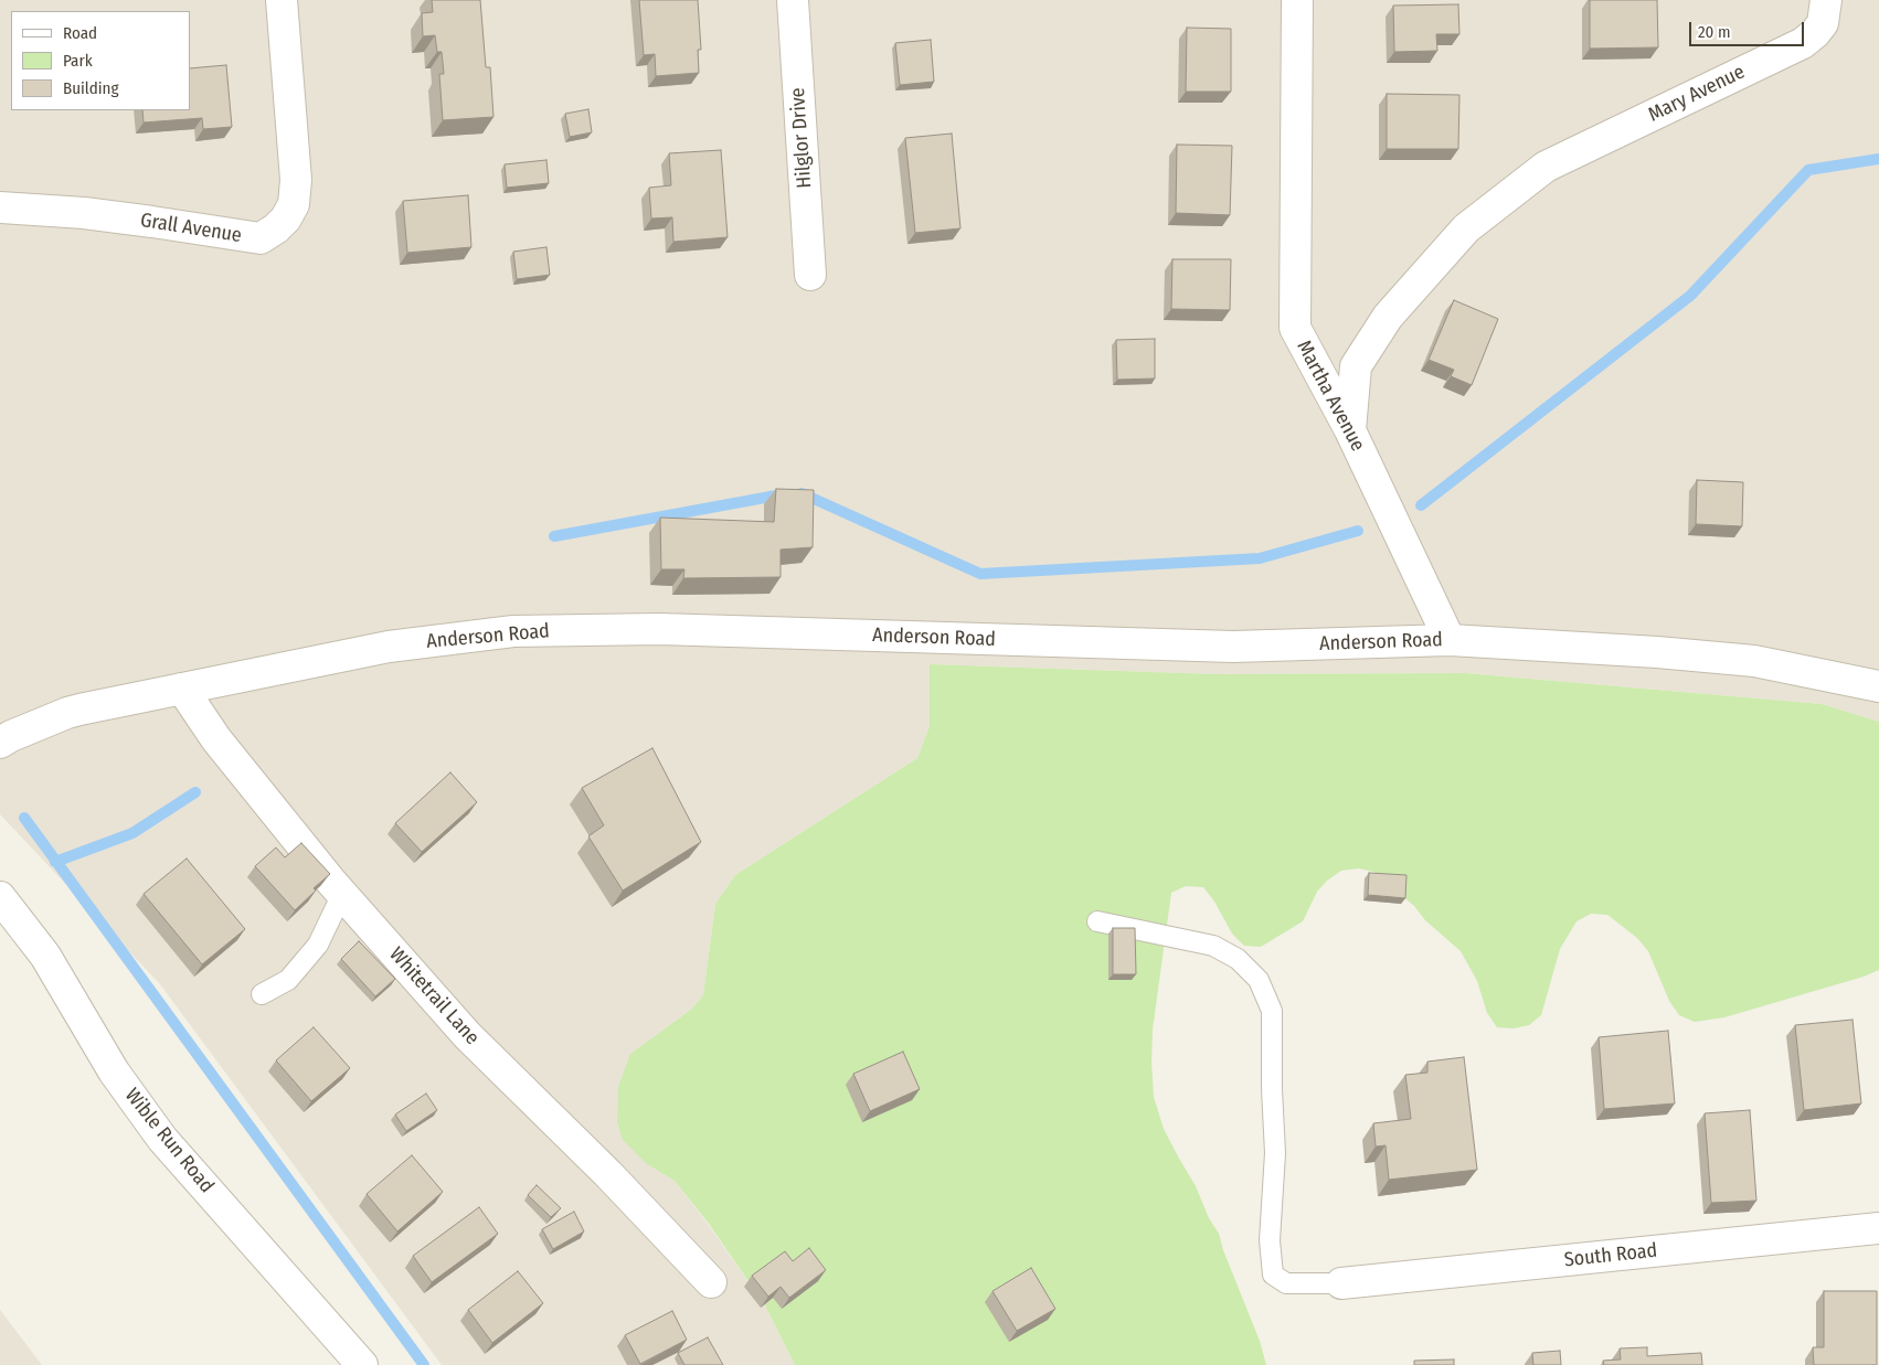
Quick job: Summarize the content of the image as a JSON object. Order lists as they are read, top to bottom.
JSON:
{
  "streets": {
    "street": [
      "Mary Avenue",
      "Hilglor Drive",
      "Grall Avenue",
      "Martha Avenue",
      "Anderson Road",
      "Whitetrail Lane",
      "Wible Run Road",
      "South Road"
    ]
  },
  "crossings": [
    ["Mary Avenue", "Martha Avenue"],
    ["Martha Avenue", "Anderson Road"],
    ["Anderson Road", "Whitetrail Lane"]
  ],
  "legend": ["Road", "Park", "Building"],
  "scale_bar": "20 m"
}
